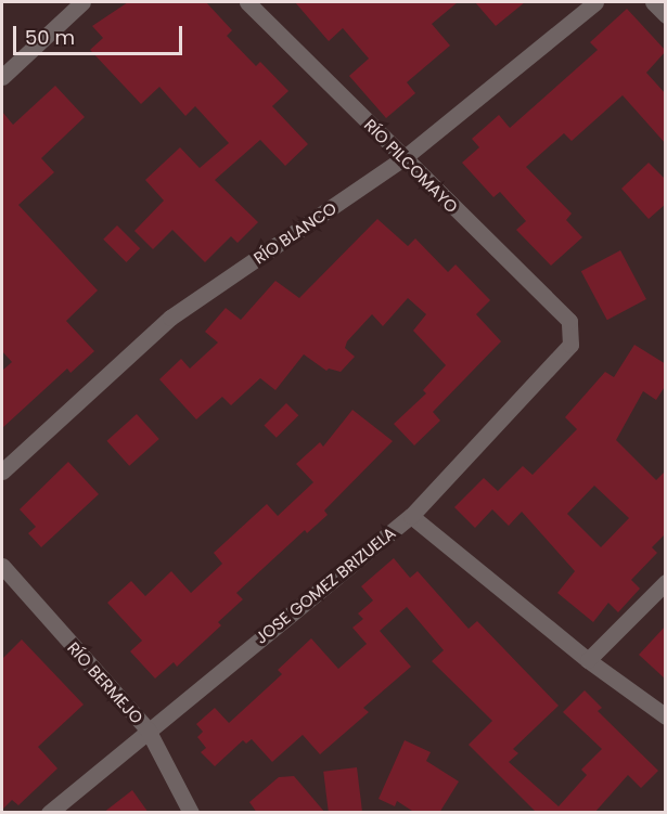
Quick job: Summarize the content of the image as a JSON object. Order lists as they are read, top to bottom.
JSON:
{
  "streets": {
    "street": [
      "RÍO PILCOMAYO",
      "RÍO BLANCO",
      "JOSE GOMEZ BRIZUELA",
      "RÍO BERMEJO"
    ]
  },
  "crossings": [
    ["RÍO PILCOMAYO", "RÍO BLANCO"],
    ["RÍO PILCOMAYO", "JOSE GOMEZ BRIZUELA"],
    ["JOSE GOMEZ BRIZUELA", "RÍO BERMEJO"]
  ],
  "scale_bar": "50 m"
}
